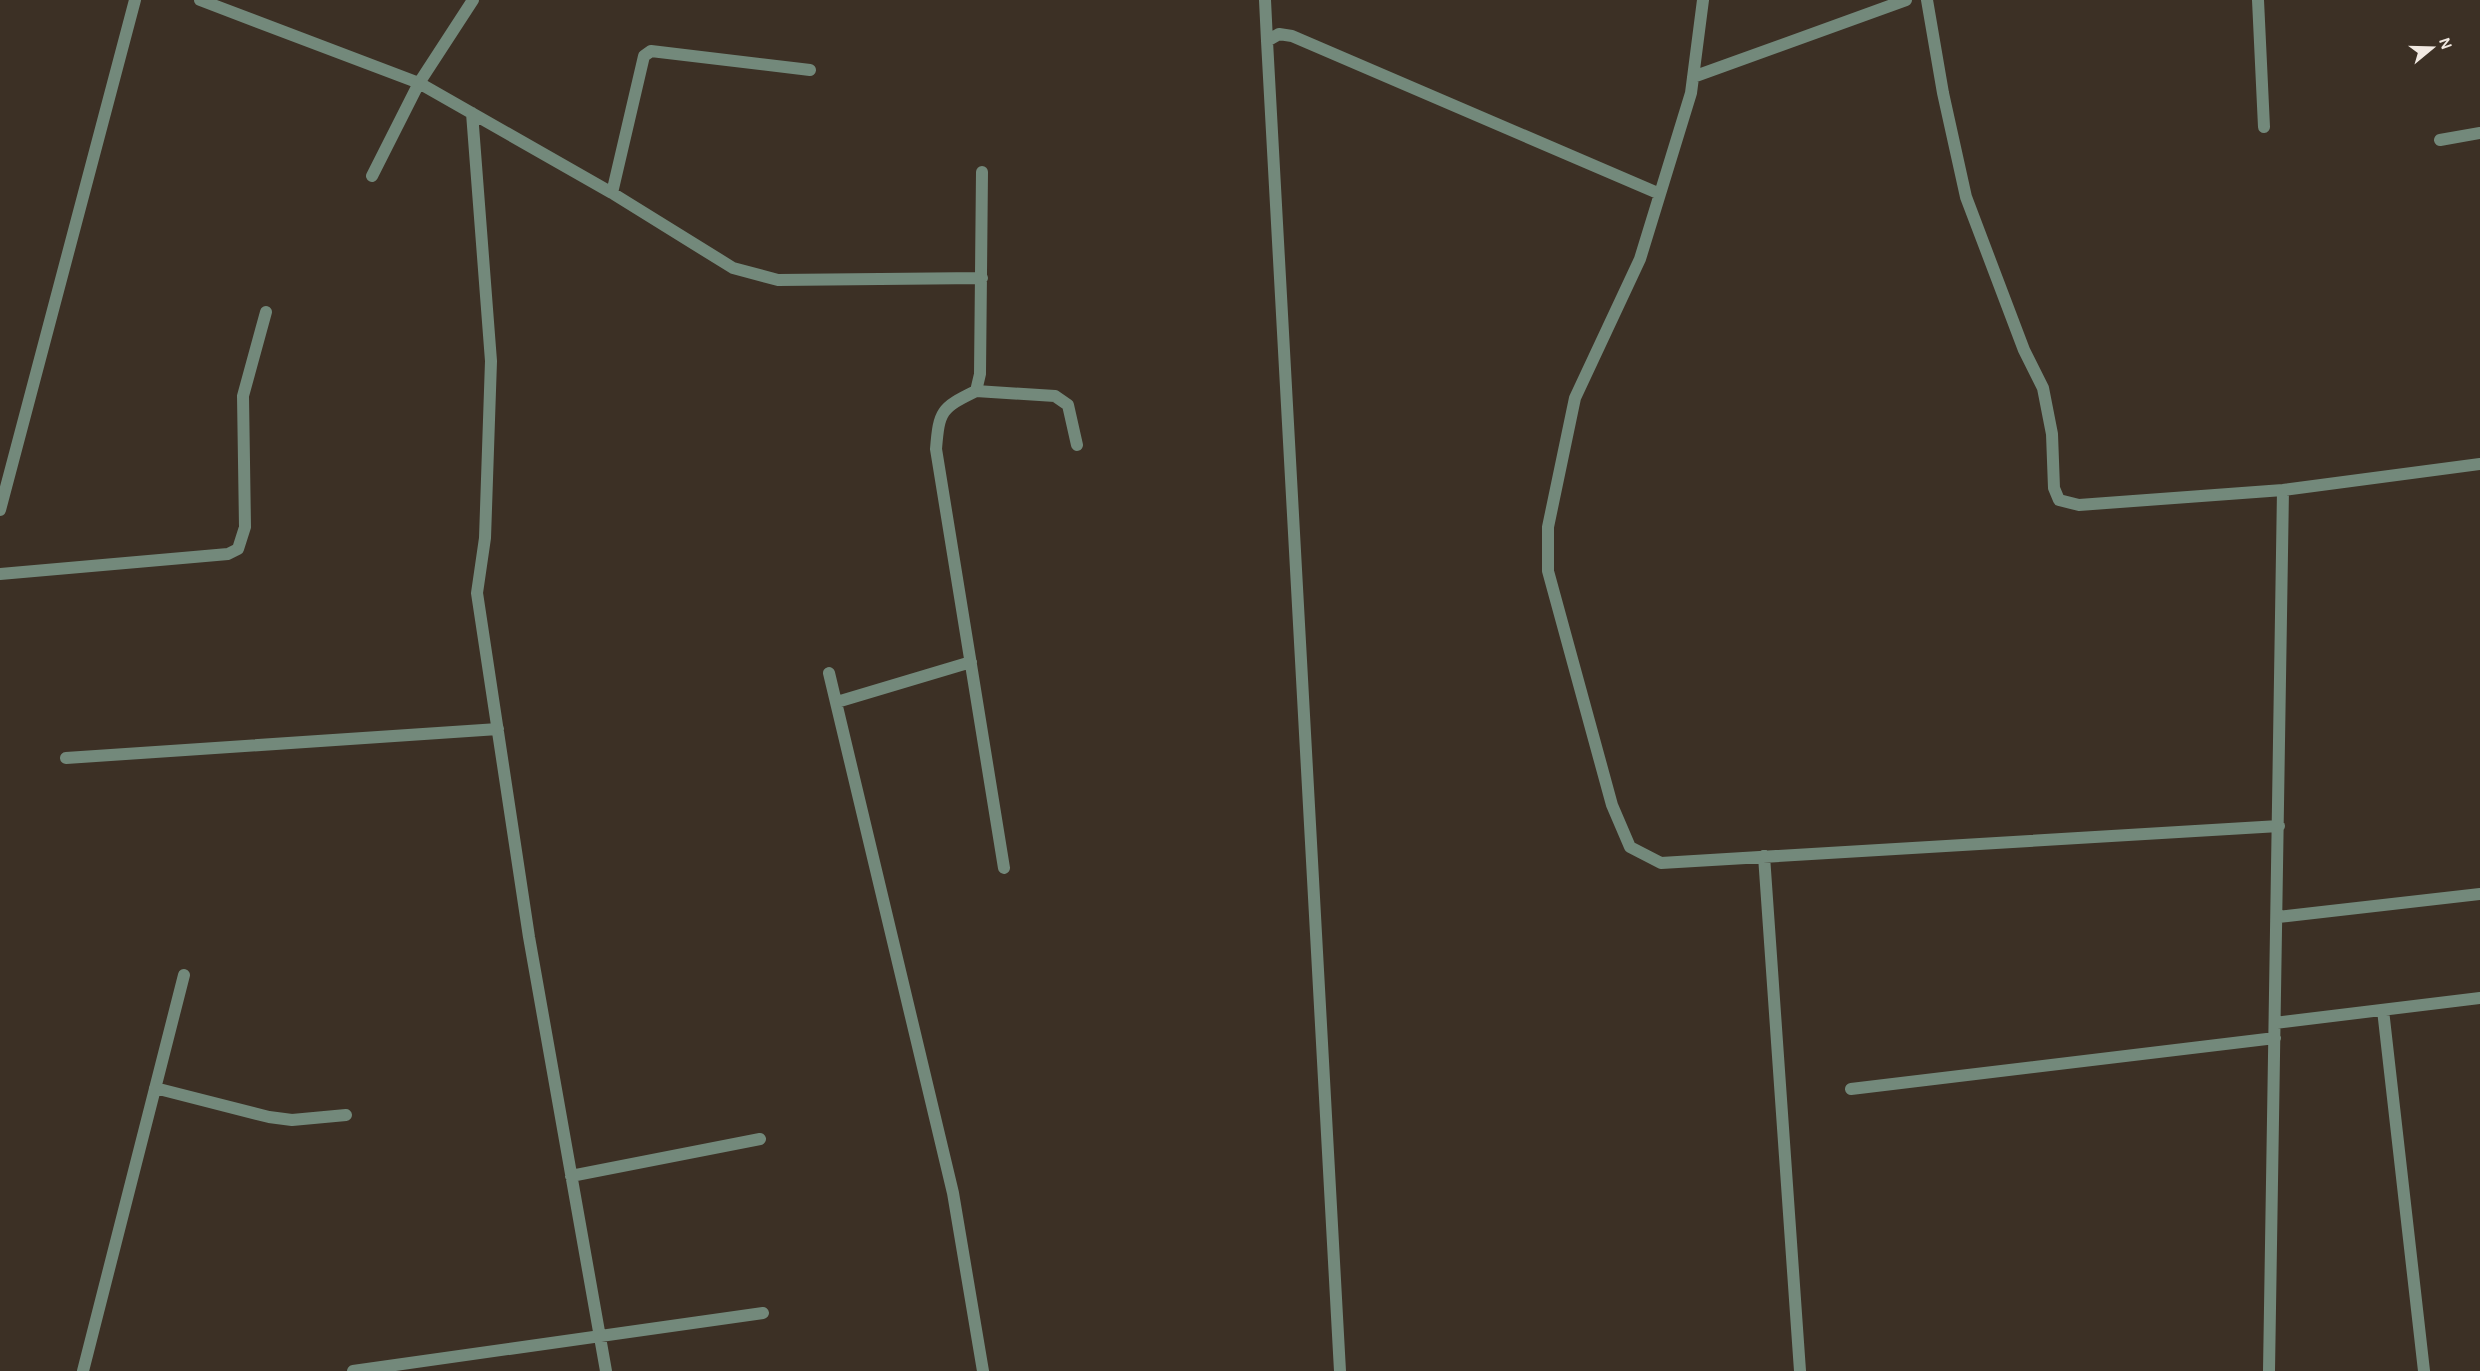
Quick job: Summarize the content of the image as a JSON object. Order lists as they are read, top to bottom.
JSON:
{
  "north": "right"
}
